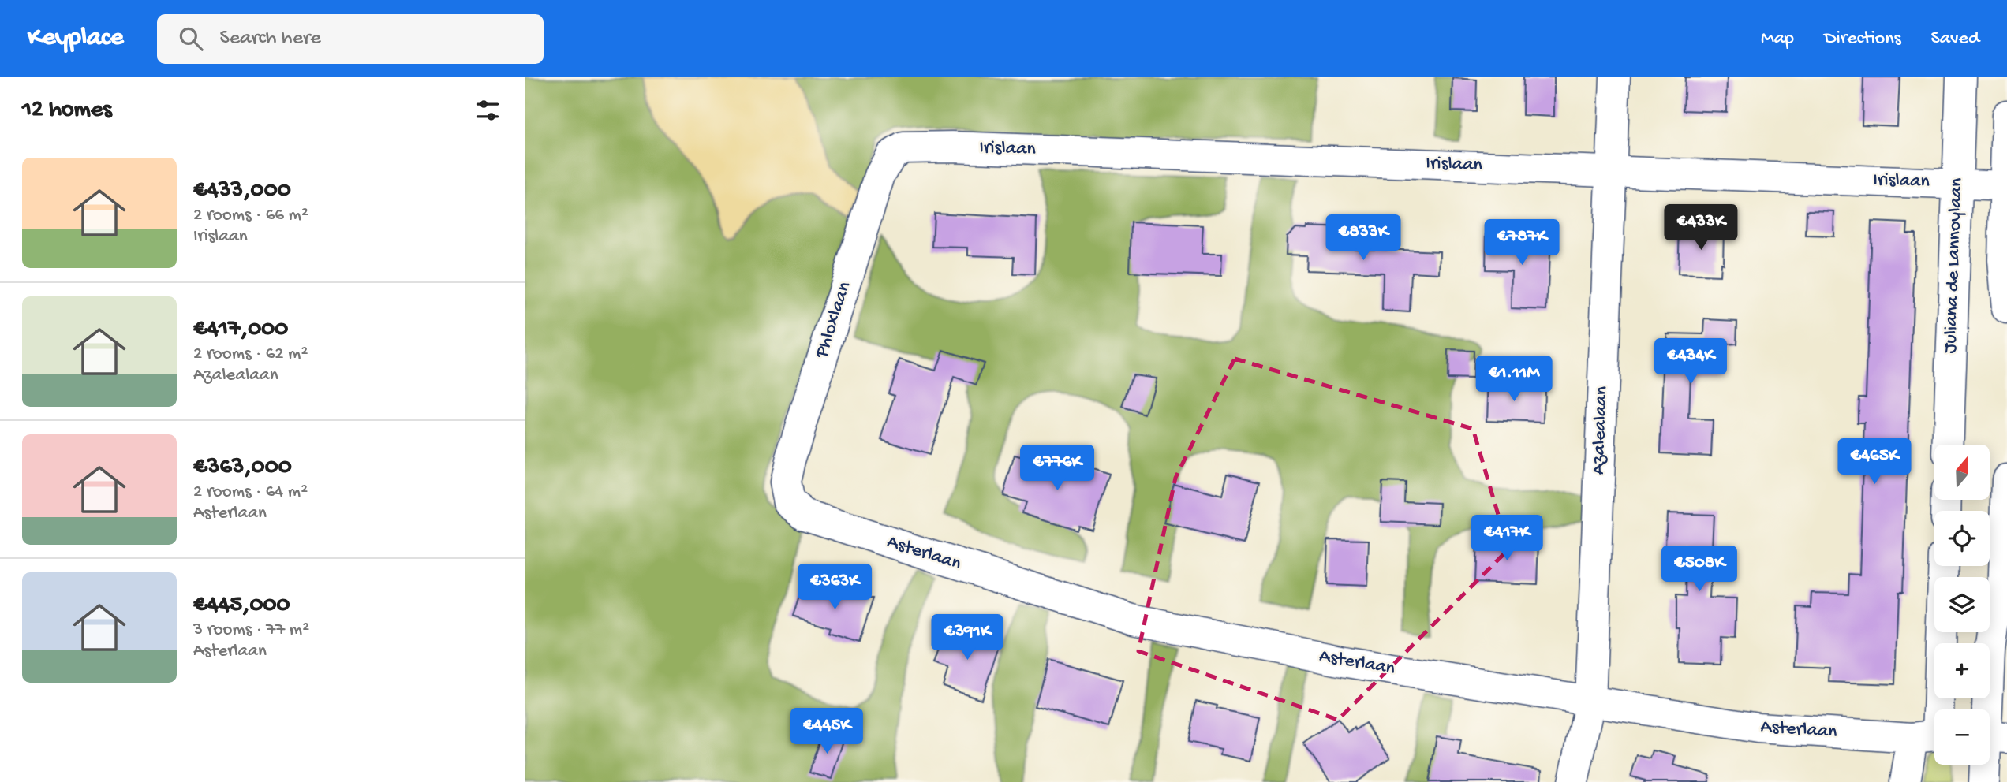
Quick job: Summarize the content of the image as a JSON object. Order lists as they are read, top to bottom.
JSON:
{
  "streets": {
    "street": [
      "Irislaan",
      "Juliana de Lannoylaan",
      "Phloxlaan",
      "Azalealaan",
      "Asterlaan"
    ]
  },
  "crossings": [
    ["Irislaan", "Juliana de Lannoylaan"],
    ["Irislaan", "Phloxlaan"],
    ["Irislaan", "Azalealaan"],
    ["Phloxlaan", "Asterlaan"],
    ["Azalealaan", "Asterlaan"]
  ],
  "north": "top",
  "page": {
    "header": "Keyplace",
    "search": "Search here",
    "nav": ["Map", "Directions", "Saved"],
    "heading": "12 homes",
    "list": [
      {
        "name": "€433,000",
        "note": "2 rooms · 66 m² · Irislaan"
      },
      {
        "name": "€417,000",
        "note": "2 rooms · 62 m² · Azalealaan"
      },
      {
        "name": "€363,000",
        "note": "2 rooms · 64 m² · Asterlaan"
      },
      {
        "name": "€445,000",
        "note": "3 rooms · 77 m² · Asterlaan"
      }
    ],
    "price": [
      "€433K",
      "€833K",
      "€787K",
      "€434K",
      "€1.11M",
      "€465K",
      "€776K",
      "€417K",
      "€508K",
      "€363K",
      "€391K",
      "€445K"
    ],
    "map_buttons": ["+", "−"]
  }
}
